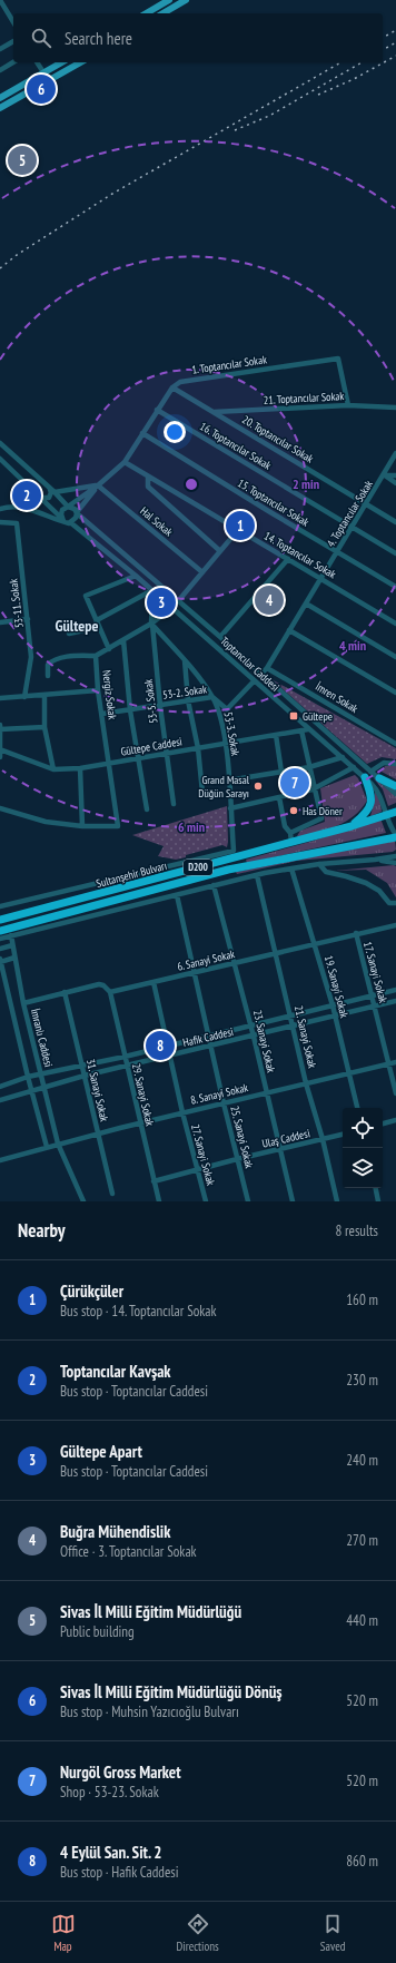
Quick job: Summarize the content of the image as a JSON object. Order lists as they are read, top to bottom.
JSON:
{
  "streets": {
    "highway": ["D200", "Sultanşehir Bulvarı"],
    "street": [
      "1. Toptancılar Sokak",
      "21. Toptancılar Sokak",
      "20. Toptancılar Sokak",
      "16. Toptancılar Sokak",
      "15. Toptancılar Sokak",
      "4. Toptancılar Sokak",
      "Hal Sokak",
      "14. Toptancılar Sokak",
      "53-11. Sokak",
      "Toptancılar Caddesi",
      "53-2. Sokak",
      "Nergiz Sokak",
      "İmren Sokak",
      "53-5. Sokak",
      "53-3. Sokak",
      "Gültepe Caddesi",
      "6. Sanayi Sokak",
      "17. Sanayi Sokak",
      "19. Sanayi Sokak",
      "Hafik Caddesi",
      "21. Sanayi Sokak",
      "İmranlı Caddesi",
      "23. Sanayi Sokak",
      "31. Sanayi Sokak",
      "8. Sanayi Sokak",
      "29. Sanayi Sokak",
      "25. Sanayi Sokak",
      "Ulaş Caddesi",
      "27. Sanayi Sokak"
    ]
  },
  "crossings": [
    ["1. Toptancılar Sokak", "21. Toptancılar Sokak"],
    ["1. Toptancılar Sokak", "20. Toptancılar Sokak"],
    ["21. Toptancılar Sokak", "20. Toptancılar Sokak"],
    ["20. Toptancılar Sokak", "4. Toptancılar Sokak"],
    ["16. Toptancılar Sokak", "4. Toptancılar Sokak"],
    ["15. Toptancılar Sokak", "4. Toptancılar Sokak"],
    ["4. Toptancılar Sokak", "14. Toptancılar Sokak"],
    ["4. Toptancılar Sokak", "Toptancılar Caddesi"],
    ["4. Toptancılar Sokak", "İmren Sokak"],
    ["Toptancılar Caddesi", "53-2. Sokak"],
    ["Toptancılar Caddesi", "Nergiz Sokak"],
    ["Toptancılar Caddesi", "Gültepe Caddesi"],
    ["Toptancılar Caddesi", "Sultanşehir Bulvarı"],
    ["53-2. Sokak", "Nergiz Sokak"],
    ["53-2. Sokak", "53-5. Sokak"],
    ["53-2. Sokak", "53-3. Sokak"],
    ["Nergiz Sokak", "53-5. Sokak"],
    ["Nergiz Sokak", "53-3. Sokak"],
    ["Nergiz Sokak", "Gültepe Caddesi"],
    ["53-5. Sokak", "53-3. Sokak"],
    ["53-5. Sokak", "Gültepe Caddesi"],
    ["53-3. Sokak", "Gültepe Caddesi"],
    ["6. Sanayi Sokak", "17. Sanayi Sokak"],
    ["6. Sanayi Sokak", "19. Sanayi Sokak"],
    ["6. Sanayi Sokak", "21. Sanayi Sokak"],
    ["6. Sanayi Sokak", "23. Sanayi Sokak"],
    ["6. Sanayi Sokak", "29. Sanayi Sokak"],
    ["6. Sanayi Sokak", "25. Sanayi Sokak"],
    ["6. Sanayi Sokak", "27. Sanayi Sokak"],
    ["17. Sanayi Sokak", "Hafik Caddesi"],
    ["17. Sanayi Sokak", "8. Sanayi Sokak"],
    ["19. Sanayi Sokak", "Hafik Caddesi"],
    ["19. Sanayi Sokak", "8. Sanayi Sokak"],
    ["Hafik Caddesi", "21. Sanayi Sokak"],
    ["Hafik Caddesi", "İmranlı Caddesi"],
    ["Hafik Caddesi", "23. Sanayi Sokak"],
    ["Hafik Caddesi", "31. Sanayi Sokak"],
    ["Hafik Caddesi", "29. Sanayi Sokak"],
    ["Hafik Caddesi", "25. Sanayi Sokak"],
    ["Hafik Caddesi", "27. Sanayi Sokak"],
    ["21. Sanayi Sokak", "8. Sanayi Sokak"],
    ["21. Sanayi Sokak", "Ulaş Caddesi"],
    ["İmranlı Caddesi", "8. Sanayi Sokak"],
    ["23. Sanayi Sokak", "8. Sanayi Sokak"],
    ["23. Sanayi Sokak", "Ulaş Caddesi"],
    ["31. Sanayi Sokak", "8. Sanayi Sokak"],
    ["8. Sanayi Sokak", "29. Sanayi Sokak"],
    ["8. Sanayi Sokak", "25. Sanayi Sokak"],
    ["8. Sanayi Sokak", "27. Sanayi Sokak"],
    ["29. Sanayi Sokak", "Ulaş Caddesi"],
    ["25. Sanayi Sokak", "Ulaş Caddesi"],
    ["Ulaş Caddesi", "27. Sanayi Sokak"]
  ],
  "districts": ["Gültepe"],
  "places": {
    "transit": ["Gültepe"],
    "other": ["Grand Masal Düğün Sarayı", "Has Döner"]
  },
  "page": {
    "search": "Search here",
    "pins": [
      "6",
      "5",
      "2",
      "1",
      "4",
      "3",
      "7",
      "8"
    ],
    "heading": ["Nearby", "8 results"],
    "list": [
      {
        "mark": "1",
        "name": "Çürükçüler",
        "note": "Bus stop · 14. Toptancılar Sokak",
        "value": "160 m"
      },
      {
        "mark": "2",
        "name": "Toptancılar Kavşak",
        "note": "Bus stop · Toptancılar Caddesi",
        "value": "230 m"
      },
      {
        "mark": "3",
        "name": "Gültepe Apart",
        "note": "Bus stop · Toptancılar Caddesi",
        "value": "240 m"
      },
      {
        "mark": "4",
        "name": "Buğra Mühendislik",
        "note": "Office · 3. Toptancılar Sokak",
        "value": "270 m"
      },
      {
        "mark": "5",
        "name": "Sivas İl Milli Eğitim Müdürlüğü",
        "note": "Public building",
        "value": "440 m"
      },
      {
        "mark": "6",
        "name": "Sivas İl Milli Eğitim Müdürlüğü Dönüş",
        "note": "Bus stop · Muhsin Yazıcıoğlu Bulvarı",
        "value": "520 m"
      },
      {
        "mark": "7",
        "name": "Nurgöl Gross Market",
        "note": "Shop · 53-23. Sokak",
        "value": "520 m"
      },
      {
        "mark": "8",
        "name": "4 Eylül San. Sit. 2",
        "note": "Bus stop · Hafik Caddesi",
        "value": "860 m"
      }
    ],
    "nav": ["Map", "Directions", "Saved"]
  },
  "rings": ["2 min", "4 min", "6 min"]
}
